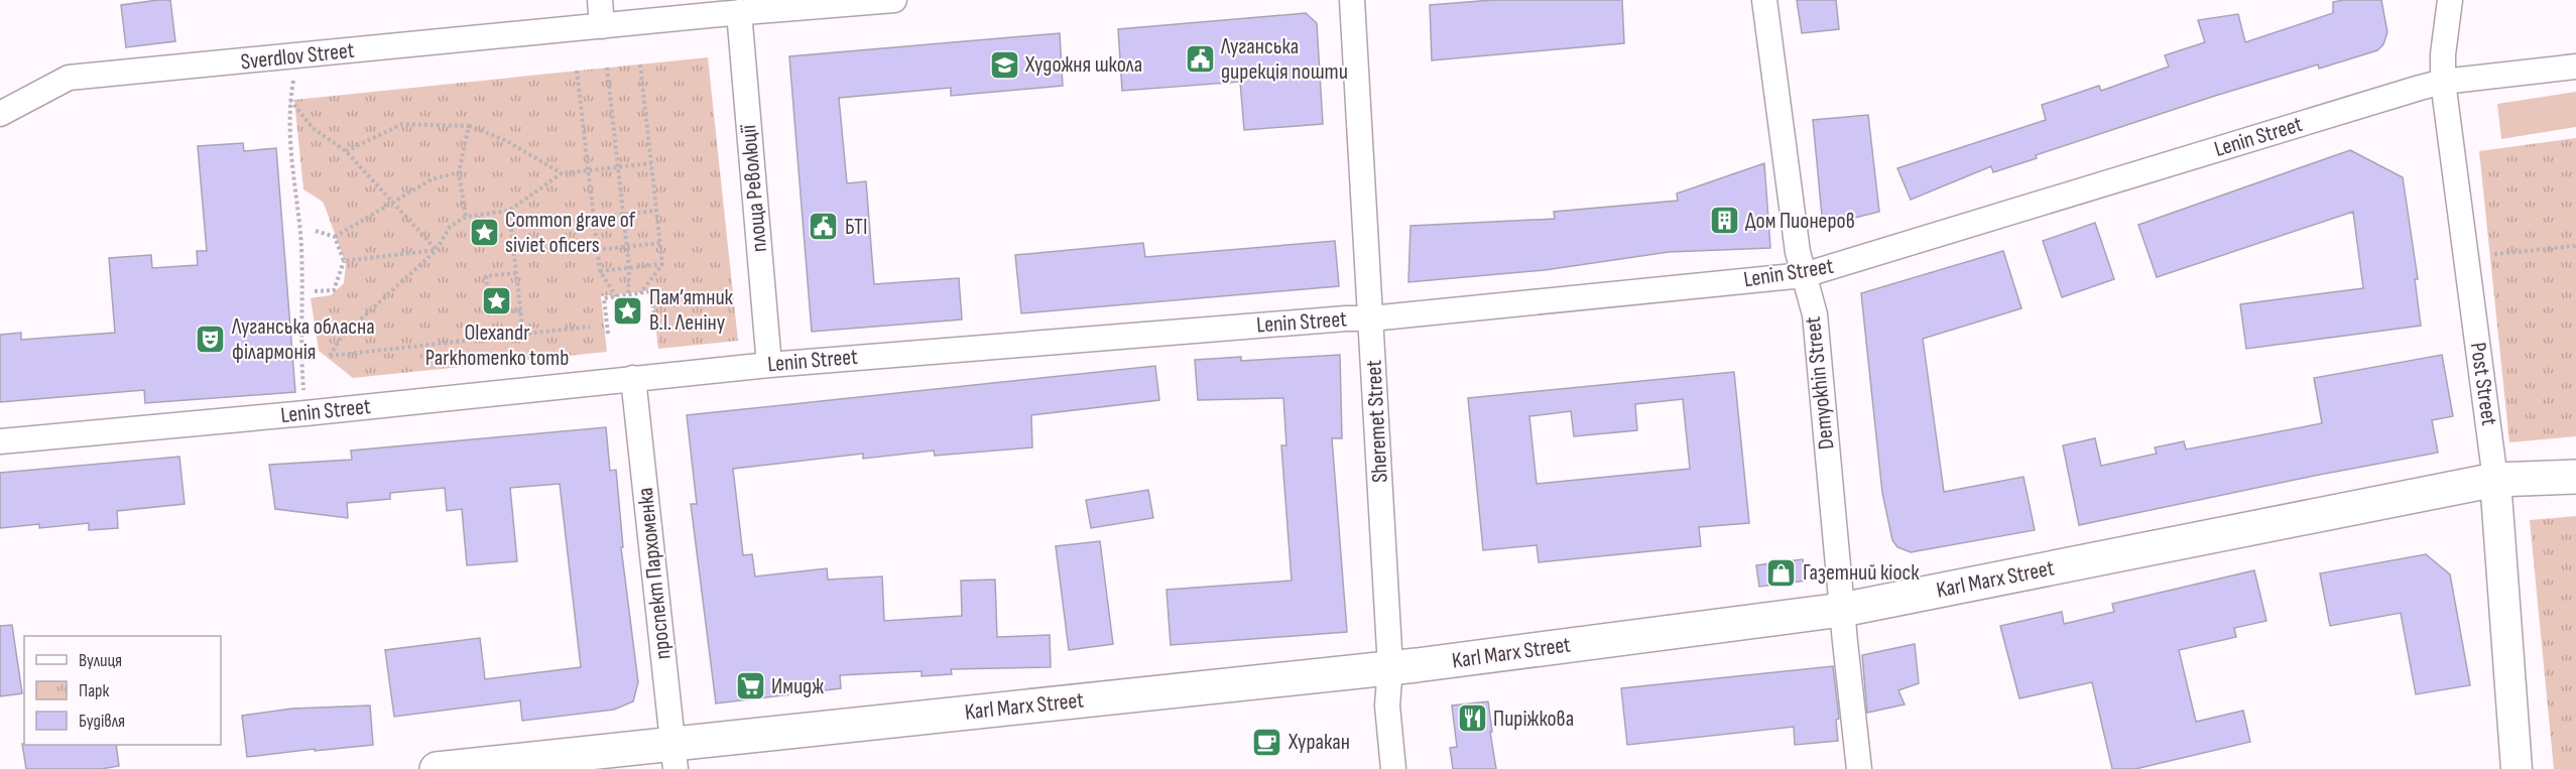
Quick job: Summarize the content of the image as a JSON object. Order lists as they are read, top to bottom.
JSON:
{
  "streets": {
    "main road": ["Karl Marx Street"],
    "street": [
      "Sverdlov Street",
      "Lenin Street",
      "площа Революції",
      "Demyokhin Street",
      "Post Street",
      "Sheremet Street",
      "проспект Пархоменка"
    ]
  },
  "crossings": [
    ["Lenin Street", "площа Революції"],
    ["Lenin Street", "Demyokhin Street"],
    ["Lenin Street", "Post Street"],
    ["Lenin Street", "Sheremet Street"],
    ["Lenin Street", "проспект Пархоменка"],
    ["Demyokhin Street", "Karl Marx Street"],
    ["Post Street", "Karl Marx Street"],
    ["Sheremet Street", "Karl Marx Street"],
    ["проспект Пархоменка", "Karl Marx Street"]
  ],
  "places": {
    "public building": ["Луганська дирекція пошти", "БТІ"],
    "school or university": ["Художня школа"],
    "building": ["Дом Пионеров"],
    "place": ["Common grave of siviet oficers", "Olexandr Parkhomenko tomb", "Пам’ятник В.І. Леніну"],
    "theatre": ["Луганська обласна філармонія"],
    "shop": ["Газетний кіоск"],
    "supermarket": ["Имидж"],
    "restaurant": ["Пиріжкова"],
    "cafe": ["Хуракан"]
  },
  "legend": ["Вулиця", "Парк", "Будівля"]
}
